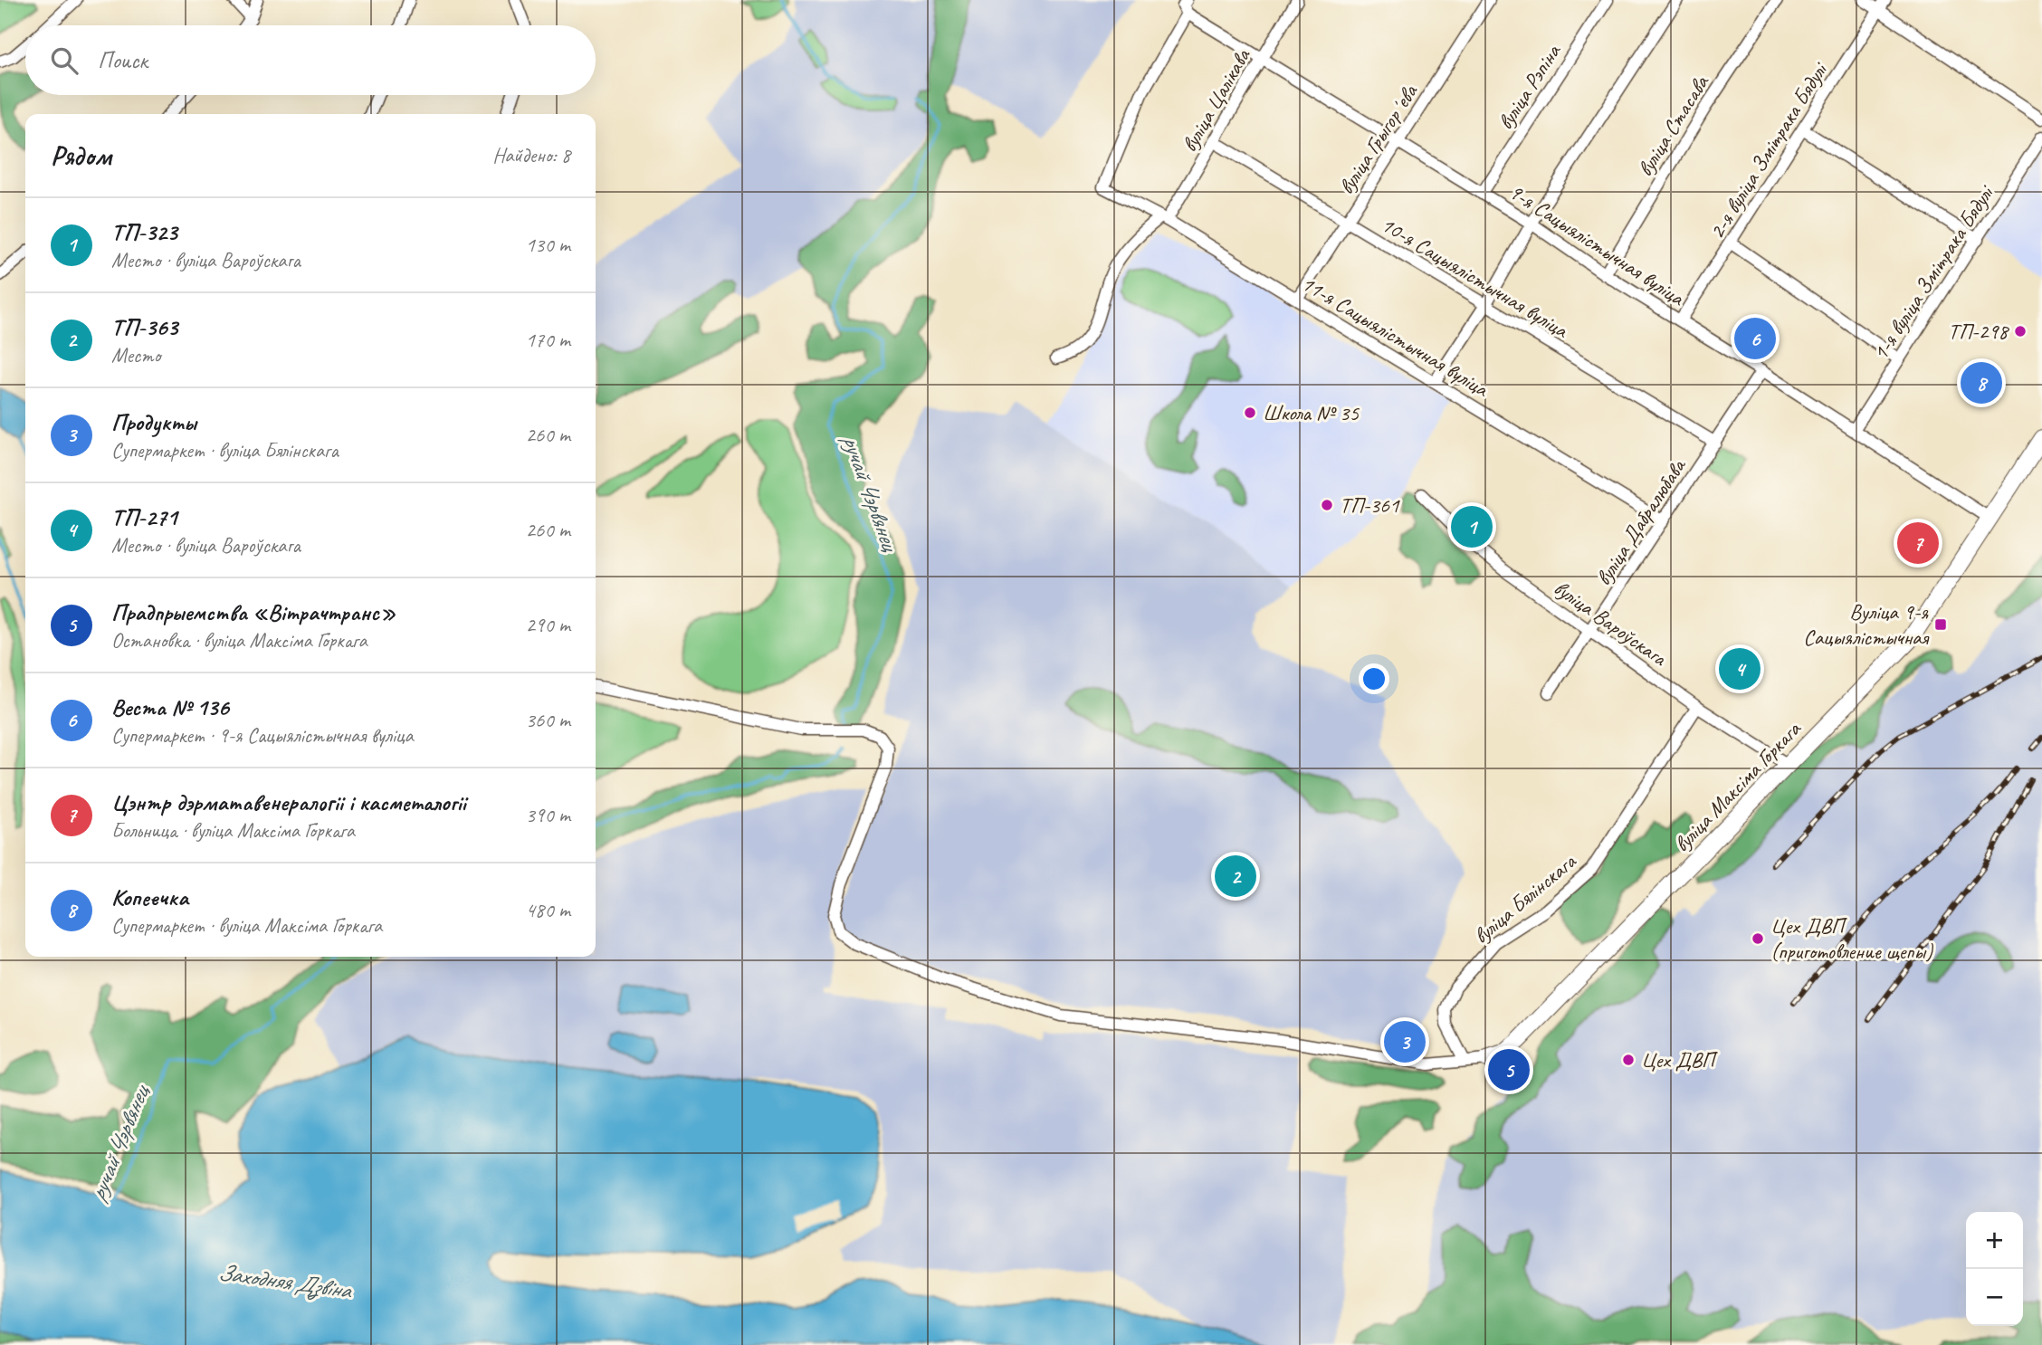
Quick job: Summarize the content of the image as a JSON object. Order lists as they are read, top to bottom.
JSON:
{
  "streets": {
    "main road": ["вуліца Максіма Горкага"],
    "street": [
      "вуліца Рэпіна",
      "вуліца Цалікава",
      "вуліца Стасава",
      "вуліца Грыгорʼева",
      "2-я вуліца Змітрака Бядулі",
      "9-я Сацыялістычная вуліца",
      "1-я вуліца Змітрака Бядулі",
      "10-я Сацыялістычная вуліца",
      "11-я Сацыялістычная вуліца",
      "вуліца Дабралюбава",
      "вуліца Вароўскага",
      "вуліца Бялінскага"
    ]
  },
  "crossings": [
    ["вуліца Рэпіна", "9-я Сацыялістычная вуліца"],
    ["вуліца Цалікава", "9-я Сацыялістычная вуліца"],
    ["вуліца Цалікава", "10-я Сацыялістычная вуліца"],
    ["вуліца Цалікава", "11-я Сацыялістычная вуліца"],
    ["вуліца Стасава", "9-я Сацыялістычная вуліца"],
    ["вуліца Грыгорʼева", "9-я Сацыялістычная вуліца"],
    ["вуліца Грыгорʼева", "10-я Сацыялістычная вуліца"],
    ["вуліца Грыгорʼева", "11-я Сацыялістычная вуліца"],
    ["2-я вуліца Змітрака Бядулі", "9-я Сацыялістычная вуліца"],
    ["9-я Сацыялістычная вуліца", "1-я вуліца Змітрака Бядулі"],
    ["9-я Сацыялістычная вуліца", "11-я Сацыялістычная вуліца"],
    ["9-я Сацыялістычная вуліца", "вуліца Дабралюбава"],
    ["9-я Сацыялістычная вуліца", "вуліца Максіма Горкага"],
    ["10-я Сацыялістычная вуліца", "вуліца Дабралюбава"],
    ["11-я Сацыялістычная вуліца", "вуліца Дабралюбава"],
    ["вуліца Дабралюбава", "вуліца Вароўскага"],
    ["вуліца Вароўскага", "вуліца Максіма Горкага"],
    ["вуліца Вароўскага", "вуліца Бялінскага"]
  ],
  "water": ["ручай Чэрвянец", "Заходняя Дзвіна"],
  "places": {
    "other": [
      "ТП-298",
      "Школа № 35",
      "ТП-361",
      "Цех ДВП (приготовление щепы)",
      "Цех ДВП"
    ],
    "transit": ["Вуліца 9-я Сацыялістычная"]
  },
  "page": {
    "search": "Поиск",
    "heading": ["Рядом", "Найдено: 8"],
    "list": [
      {
        "mark": "1",
        "name": "ТП-323",
        "note": "Место · вуліца Вароўскага",
        "value": "130 m"
      },
      {
        "mark": "2",
        "name": "ТП-363",
        "note": "Место",
        "value": "170 m"
      },
      {
        "mark": "3",
        "name": "Продукты",
        "note": "Супермаркет · вуліца Бялінскага",
        "value": "260 m"
      },
      {
        "mark": "4",
        "name": "ТП-271",
        "note": "Место · вуліца Вароўскага",
        "value": "260 m"
      },
      {
        "mark": "5",
        "name": "Прадпрыемства «Вітрачтранс»",
        "note": "Остановка · вуліца Максіма Горкага",
        "value": "290 m"
      },
      {
        "mark": "6",
        "name": "Веста № 136",
        "note": "Супермаркет · 9-я Сацыялістычная вуліца",
        "value": "360 m"
      },
      {
        "mark": "7",
        "name": "Цэнтр дэрматавенералогіі і касметалогіі",
        "note": "Больница · вуліца Максіма Горкага",
        "value": "390 m"
      },
      {
        "mark": "8",
        "name": "Копеечка",
        "note": "Супермаркет · вуліца Максіма Горкага",
        "value": "480 m"
      }
    ],
    "pins": [
      "6",
      "8",
      "1",
      "7",
      "4",
      "2",
      "3",
      "5"
    ],
    "map_buttons": ["+", "−"]
  }
}
